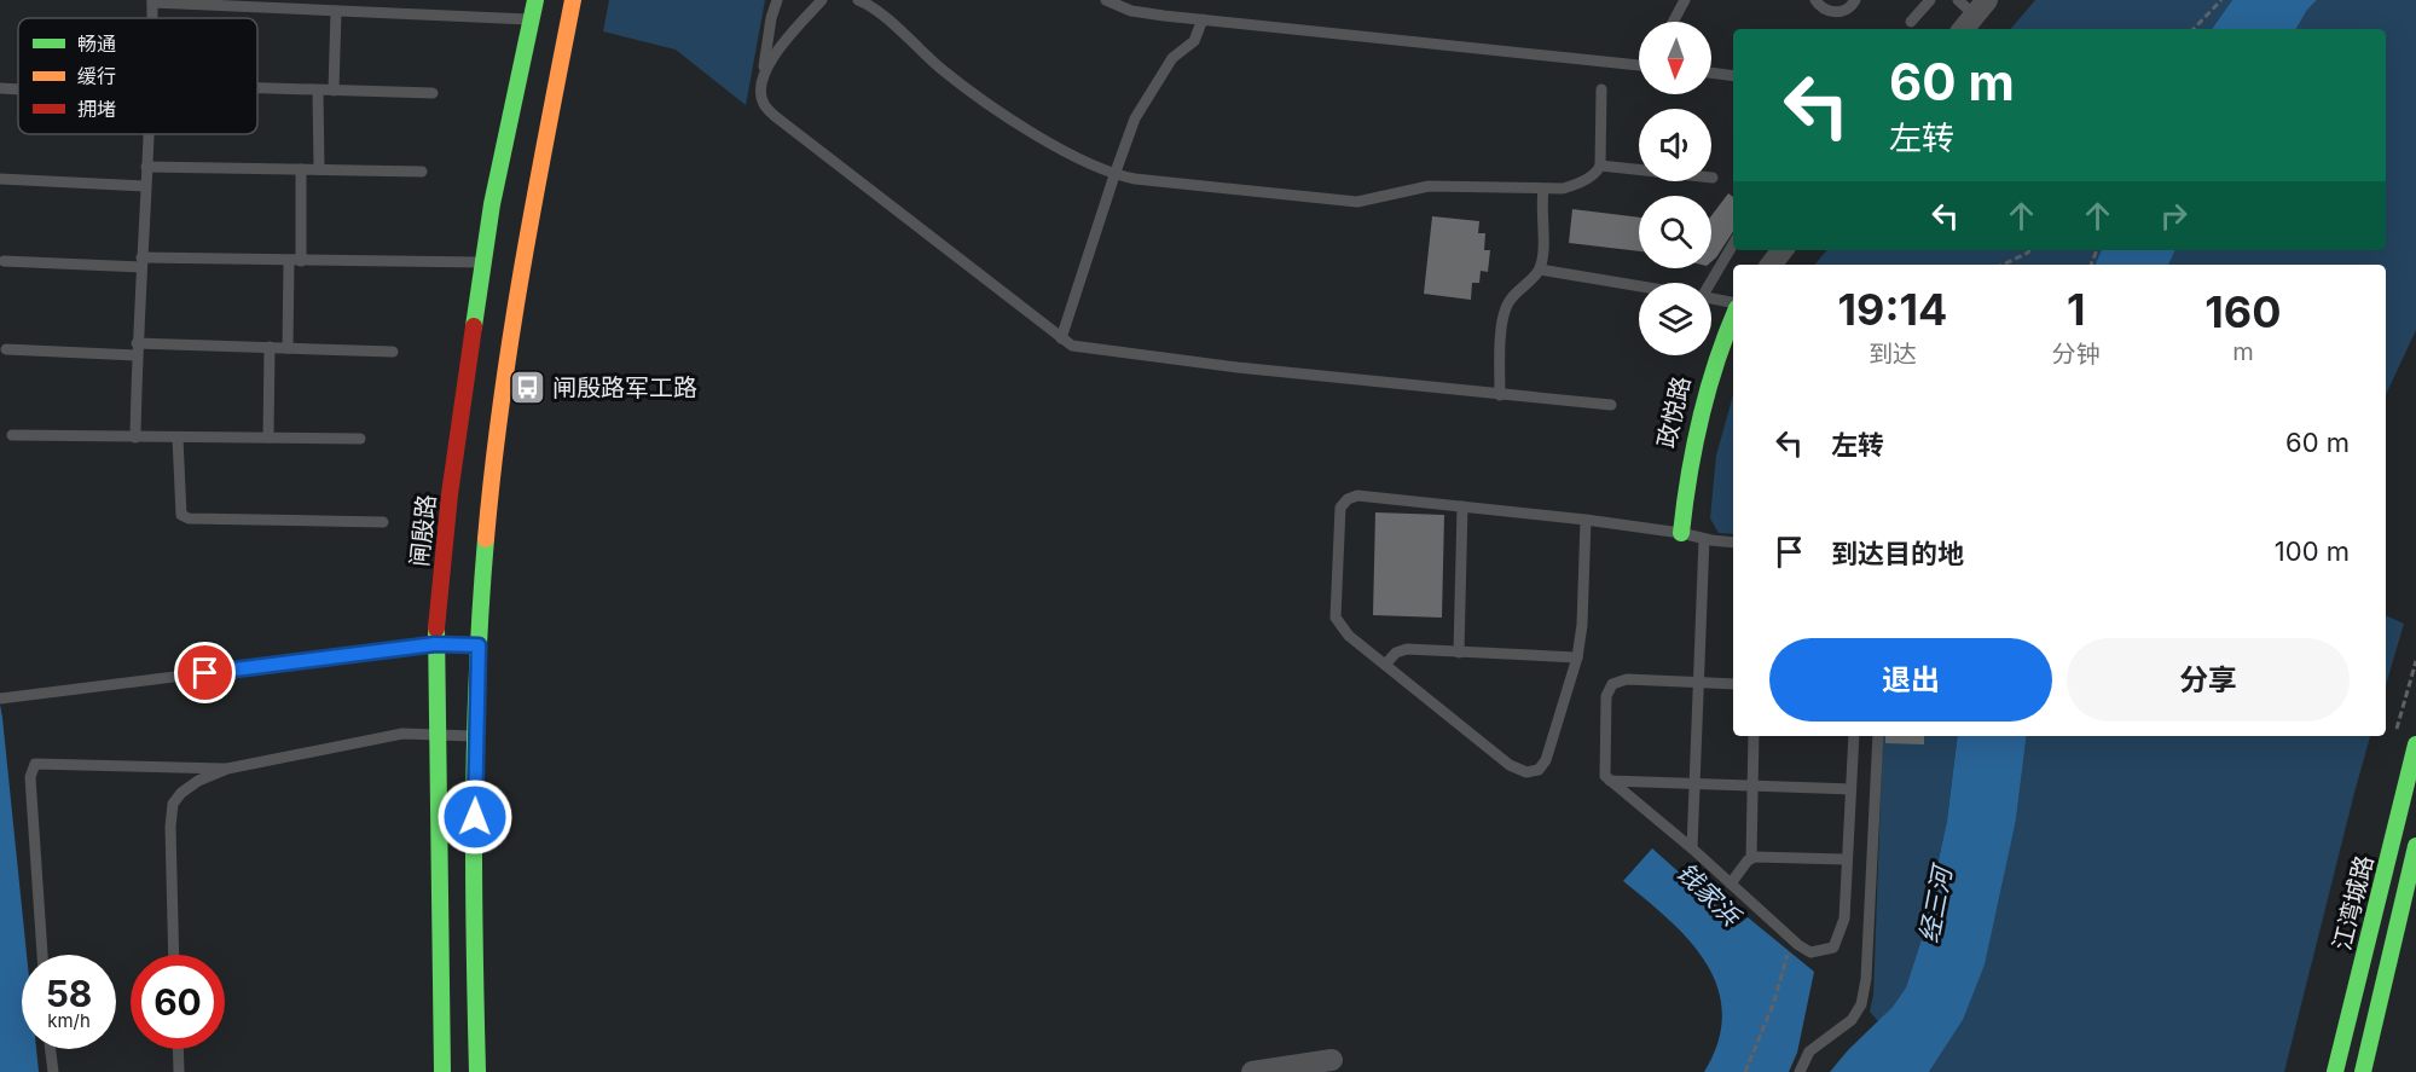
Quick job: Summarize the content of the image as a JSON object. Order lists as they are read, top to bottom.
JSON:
{
  "streets": {
    "main road": ["政悦路", "闸殷路", "江湾城路"]
  },
  "water": ["钱家浜", "经三河"],
  "places": {
    "bus stop": ["闸殷路军工路"]
  },
  "legend": ["畅通", "缓行", "拥堵"],
  "north": "bottom",
  "page": {
    "turn": ["60 m", "左转"],
    "eta": [
      "19:14",
      "到达",
      "1",
      "分钟",
      "160",
      "m"
    ],
    "list": [
      {
        "name": "左转",
        "value": "60 m"
      },
      {
        "name": "到达目的地",
        "value": "100 m"
      }
    ],
    "buttons": ["退出", "分享"],
    "speed": "58 km/h",
    "limit": "60"
  }
}
